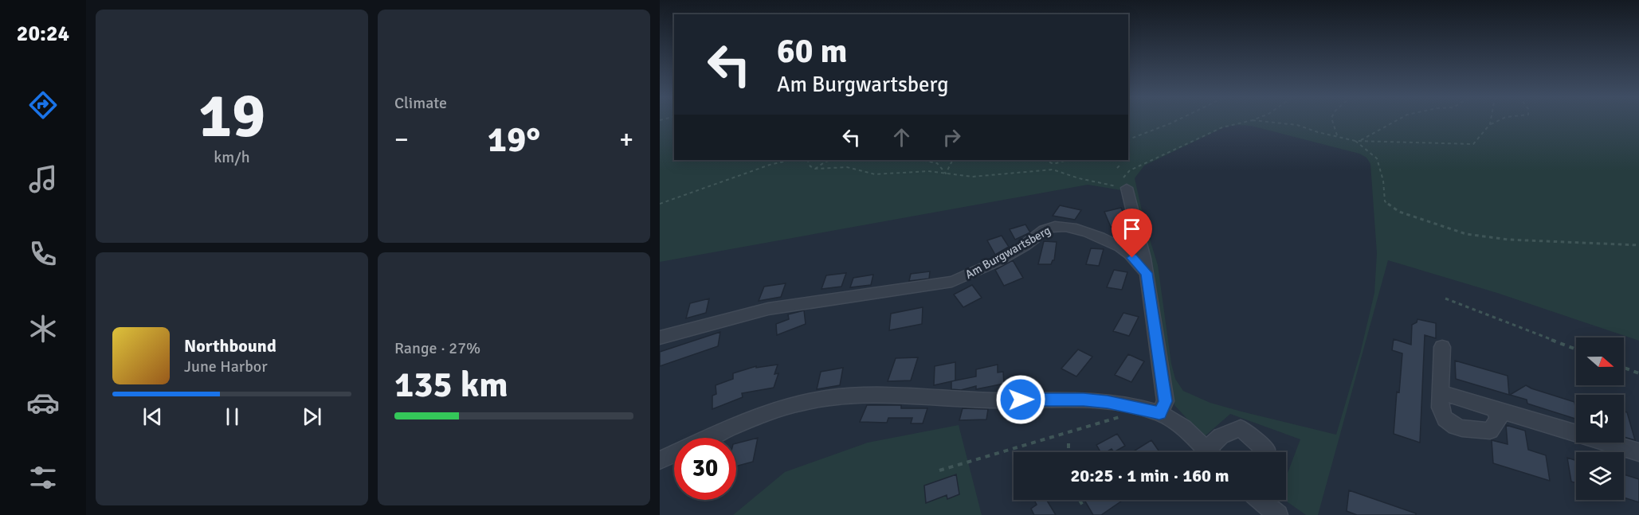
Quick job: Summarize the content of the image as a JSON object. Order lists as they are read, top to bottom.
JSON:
{
  "streets": {
    "street": ["Am Burgwartsberg"]
  },
  "north": "right",
  "page": {
    "tabs": "20:24",
    "tile": [
      ["19", "km/h"],
      "Climate",
      ["Range · 27%", "135 km"]
    ],
    "turn": ["60 m", "Am Burgwartsberg"],
    "heat": ["−", "19°", "+"],
    "song": ["Northbound", "June Harbor"],
    "limit": "30",
    "trip": "20:25 · 1 min · 160 m"
  }
}
